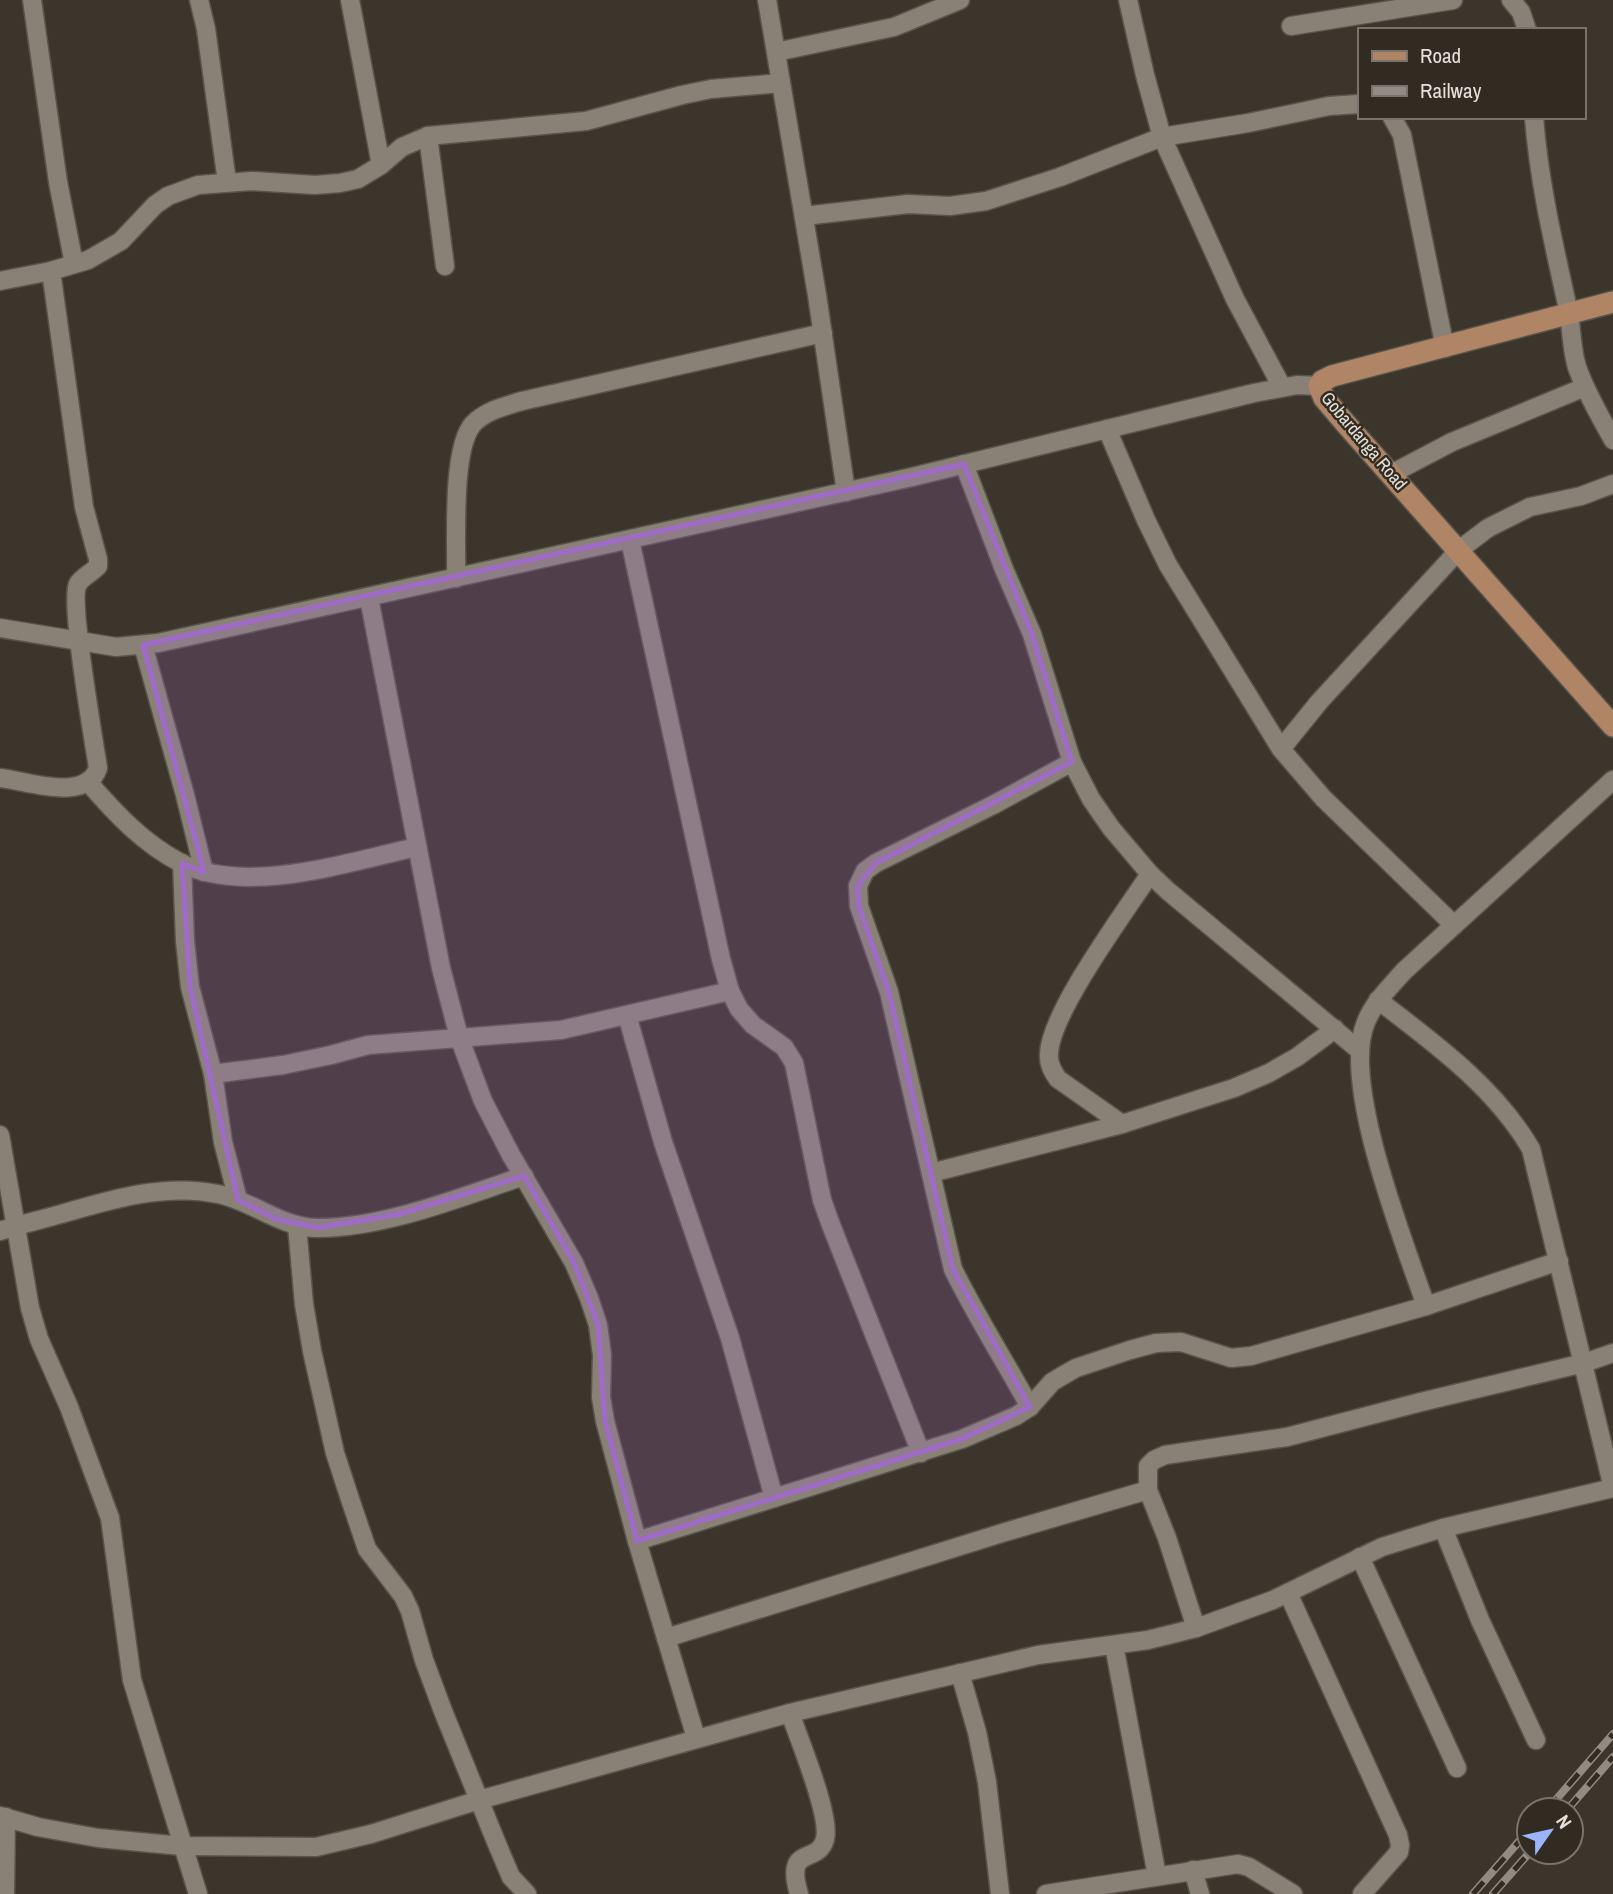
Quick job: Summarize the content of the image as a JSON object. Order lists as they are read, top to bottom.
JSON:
{
  "streets": {
    "main road": ["Gobardanga Road"]
  },
  "legend": ["Road", "Railway"],
  "north": "top right"
}
